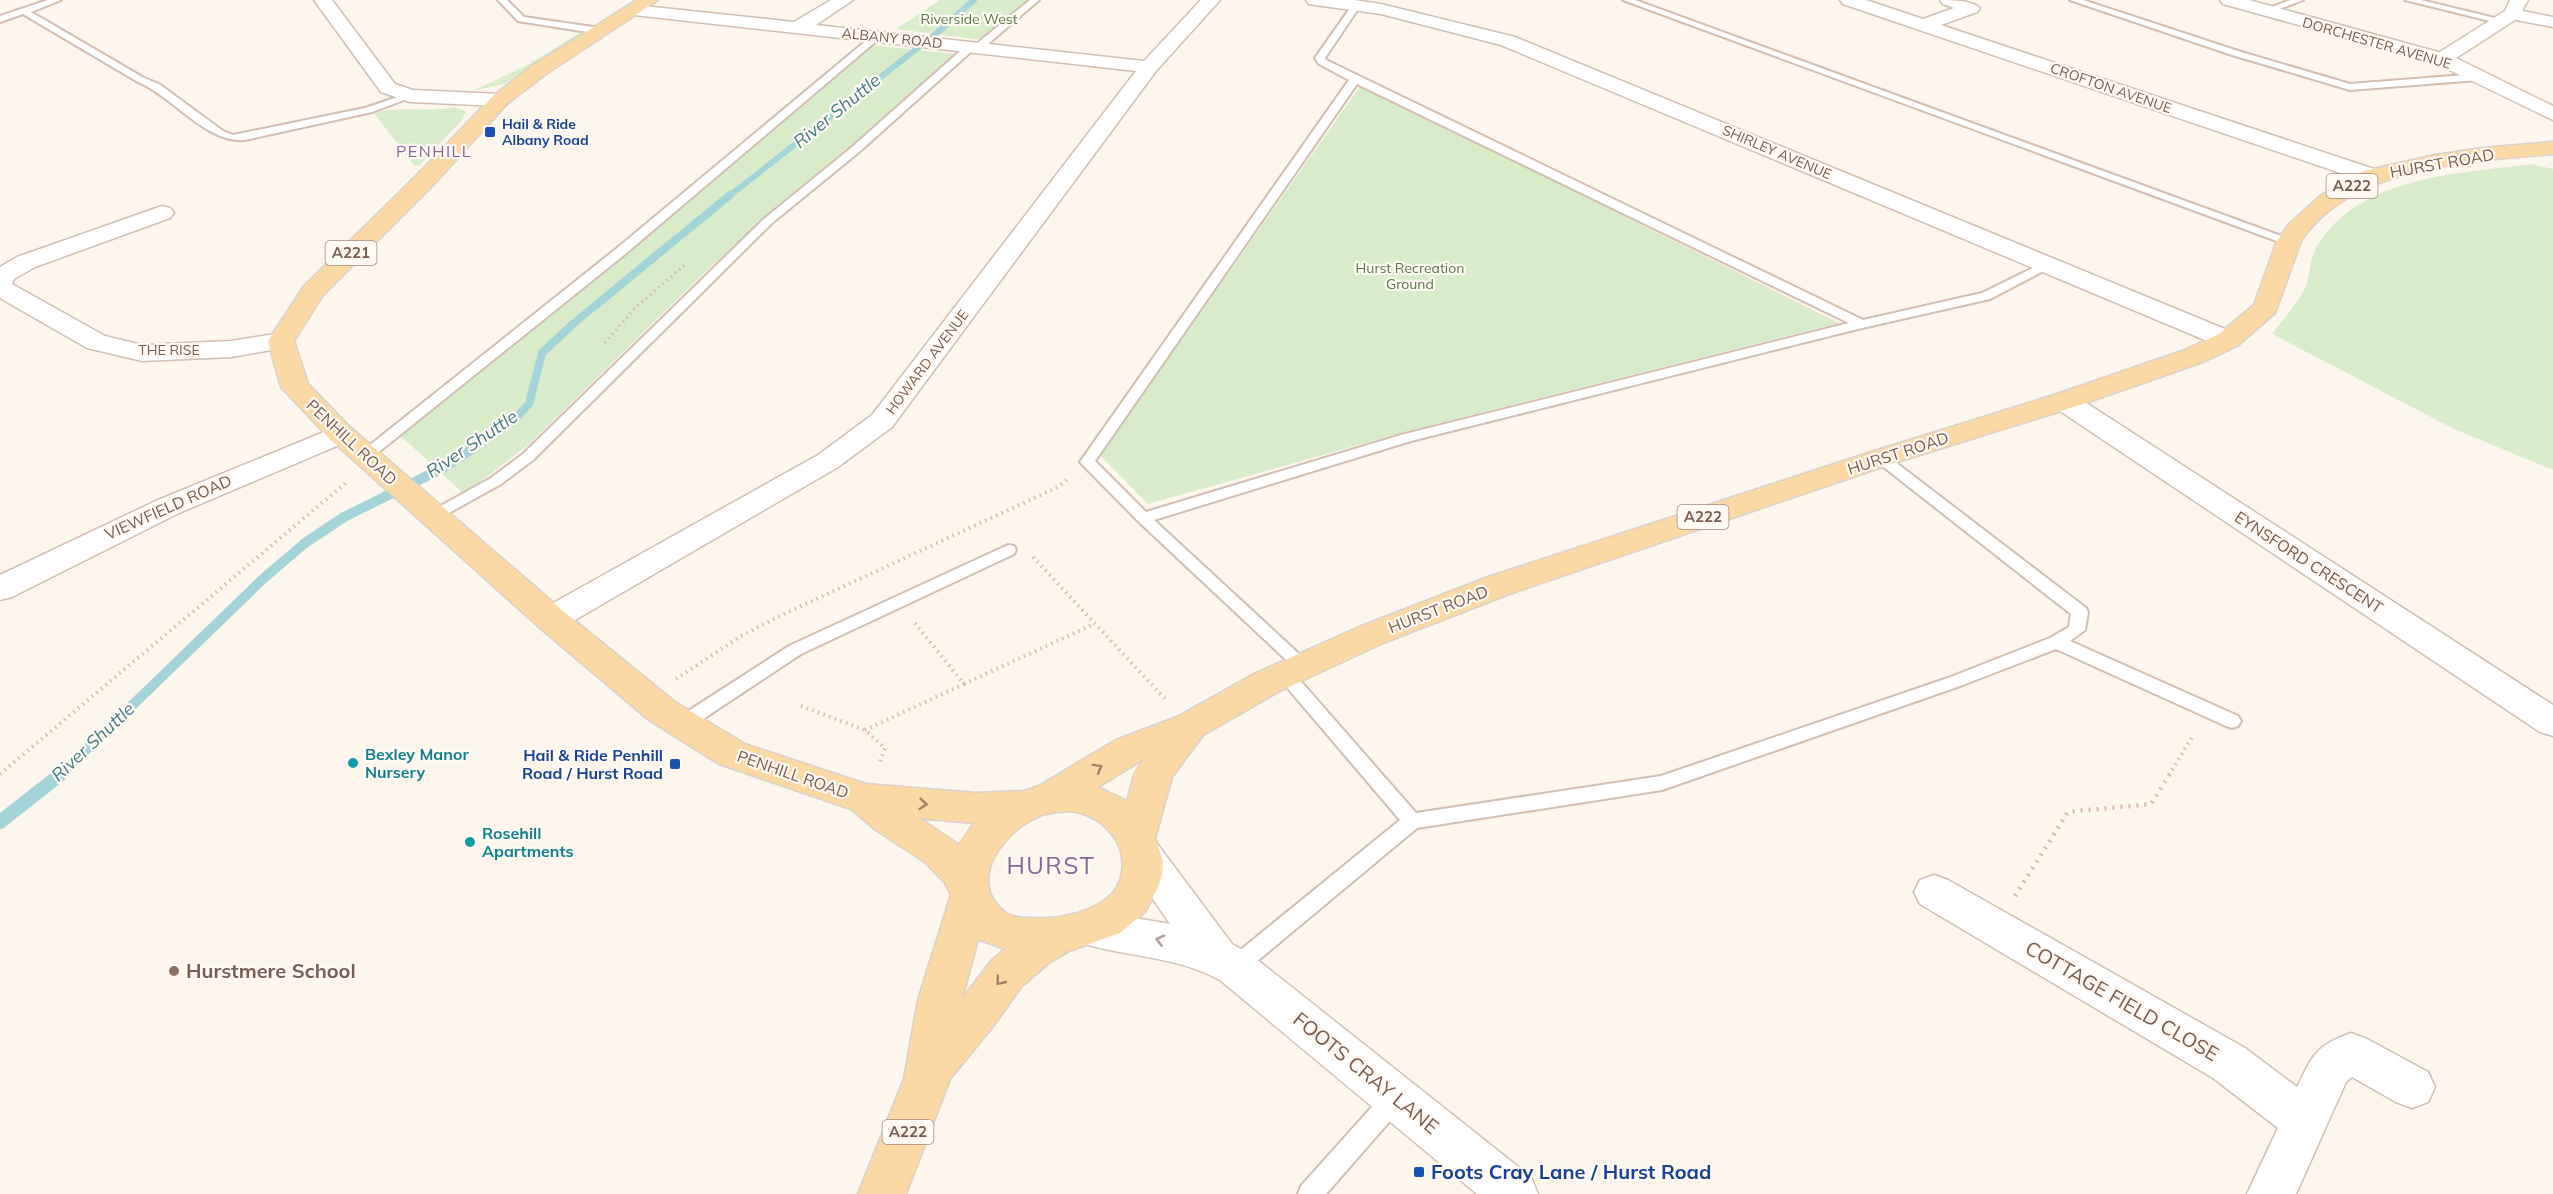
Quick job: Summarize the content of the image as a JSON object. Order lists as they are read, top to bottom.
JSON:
{
  "streets": {
    "main road": [
      "HURST ROAD",
      "A222",
      "A221",
      "PENHILL ROAD"
    ],
    "street": [
      "ALBANY ROAD",
      "DORCHESTER AVENUE",
      "CROFTON AVENUE",
      "SHIRLEY AVENUE",
      "THE RISE",
      "HOWARD AVENUE",
      "VIEWFIELD ROAD",
      "EYNSFORD CRESCENT",
      "COTTAGE FIELD CLOSE",
      "FOOTS CRAY LANE"
    ]
  },
  "crossings": [
    ["ALBANY ROAD", "A221"],
    ["ALBANY ROAD", "HOWARD AVENUE"],
    ["CROFTON AVENUE", "HURST ROAD"],
    ["SHIRLEY AVENUE", "HURST ROAD"],
    ["HURST ROAD", "PENHILL ROAD"],
    ["HURST ROAD", "EYNSFORD CRESCENT"],
    ["HURST ROAD", "FOOTS CRAY LANE"],
    ["A221", "THE RISE"],
    ["A221", "PENHILL ROAD"],
    ["THE RISE", "PENHILL ROAD"],
    ["HOWARD AVENUE", "PENHILL ROAD"],
    ["PENHILL ROAD", "VIEWFIELD ROAD"],
    ["PENHILL ROAD", "FOOTS CRAY LANE"]
  ],
  "districts": ["PENHILL", "HURST"],
  "water": ["River Shuttle"],
  "parks": ["Riverside West", "Hurst Recreation Ground"],
  "places": {
    "transit": ["Hail & Ride Albany Road", "Hail & Ride Penhill Road / Hurst Road", "Foots Cray Lane / Hurst Road"],
    "other": ["Bexley Manor Nursery", "Rosehill Apartments", "Hurstmere School"]
  }
}
